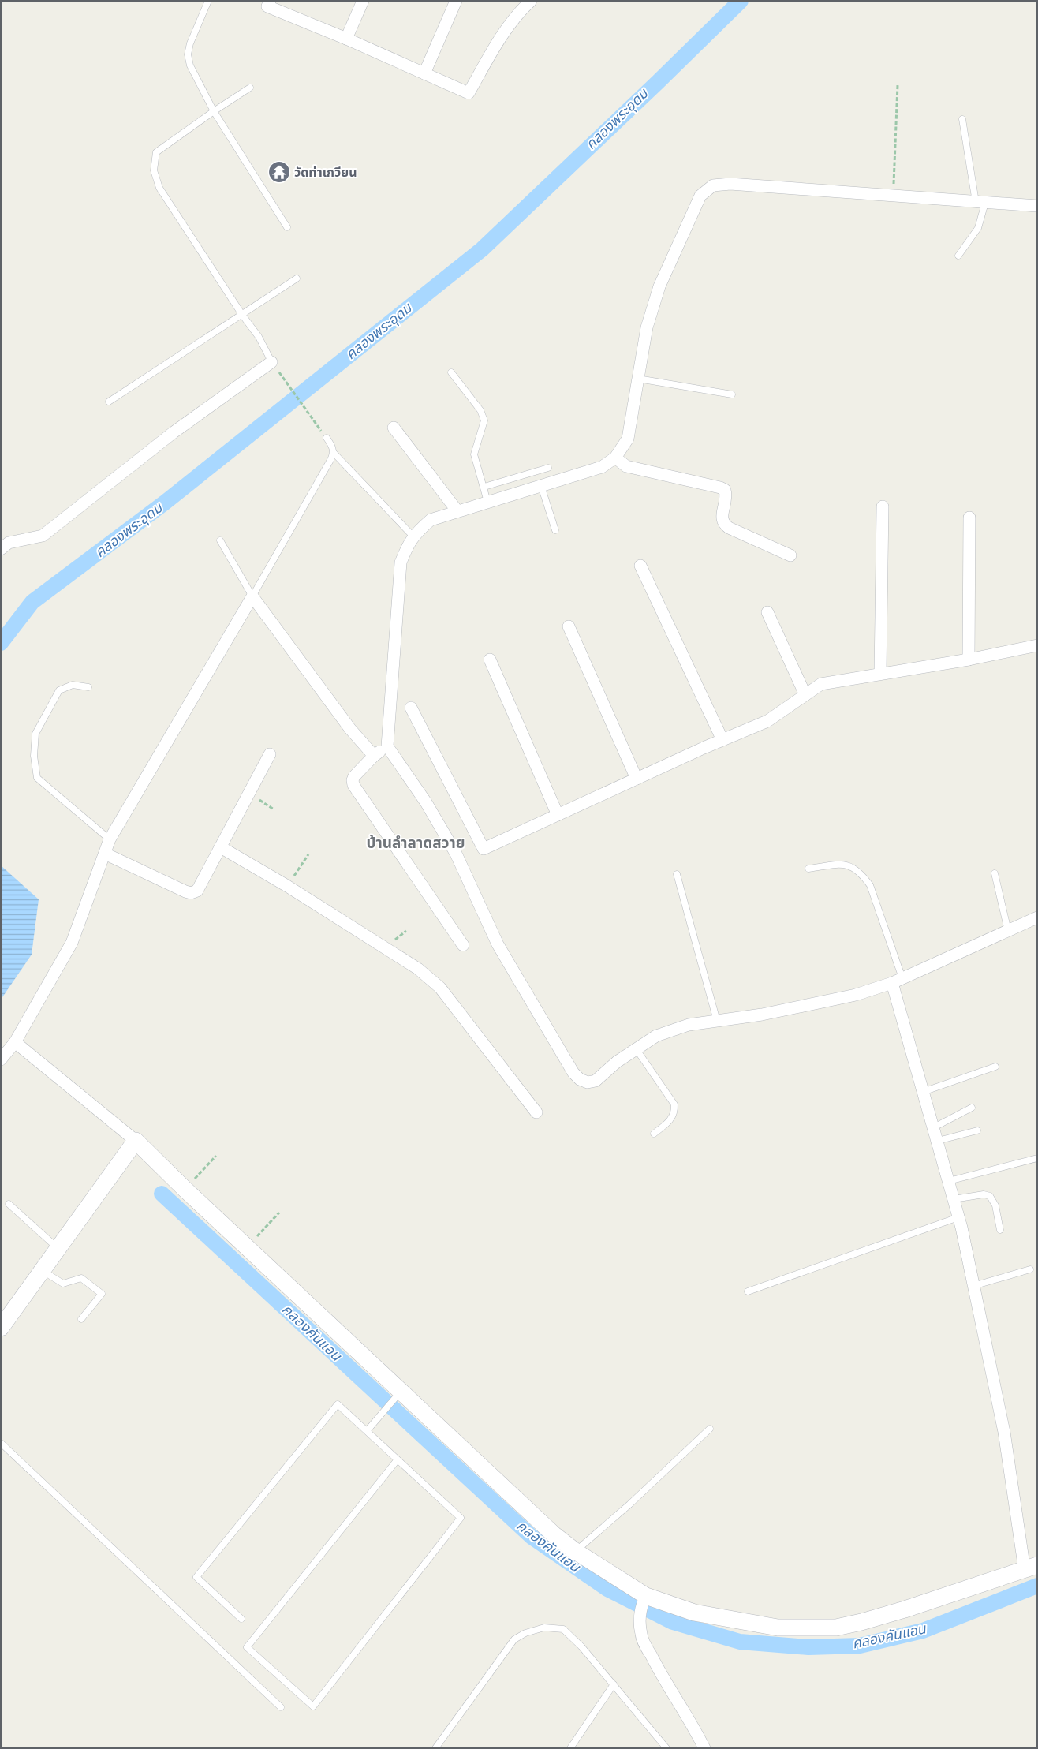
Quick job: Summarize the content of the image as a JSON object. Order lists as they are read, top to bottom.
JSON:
{
  "districts": ["บ้านลำลาดสวาย"],
  "water": ["คลองพระอุดม", "คลองคันแอน"],
  "places": {
    "temple": ["วัดท่าเกวียน"]
  }
}
